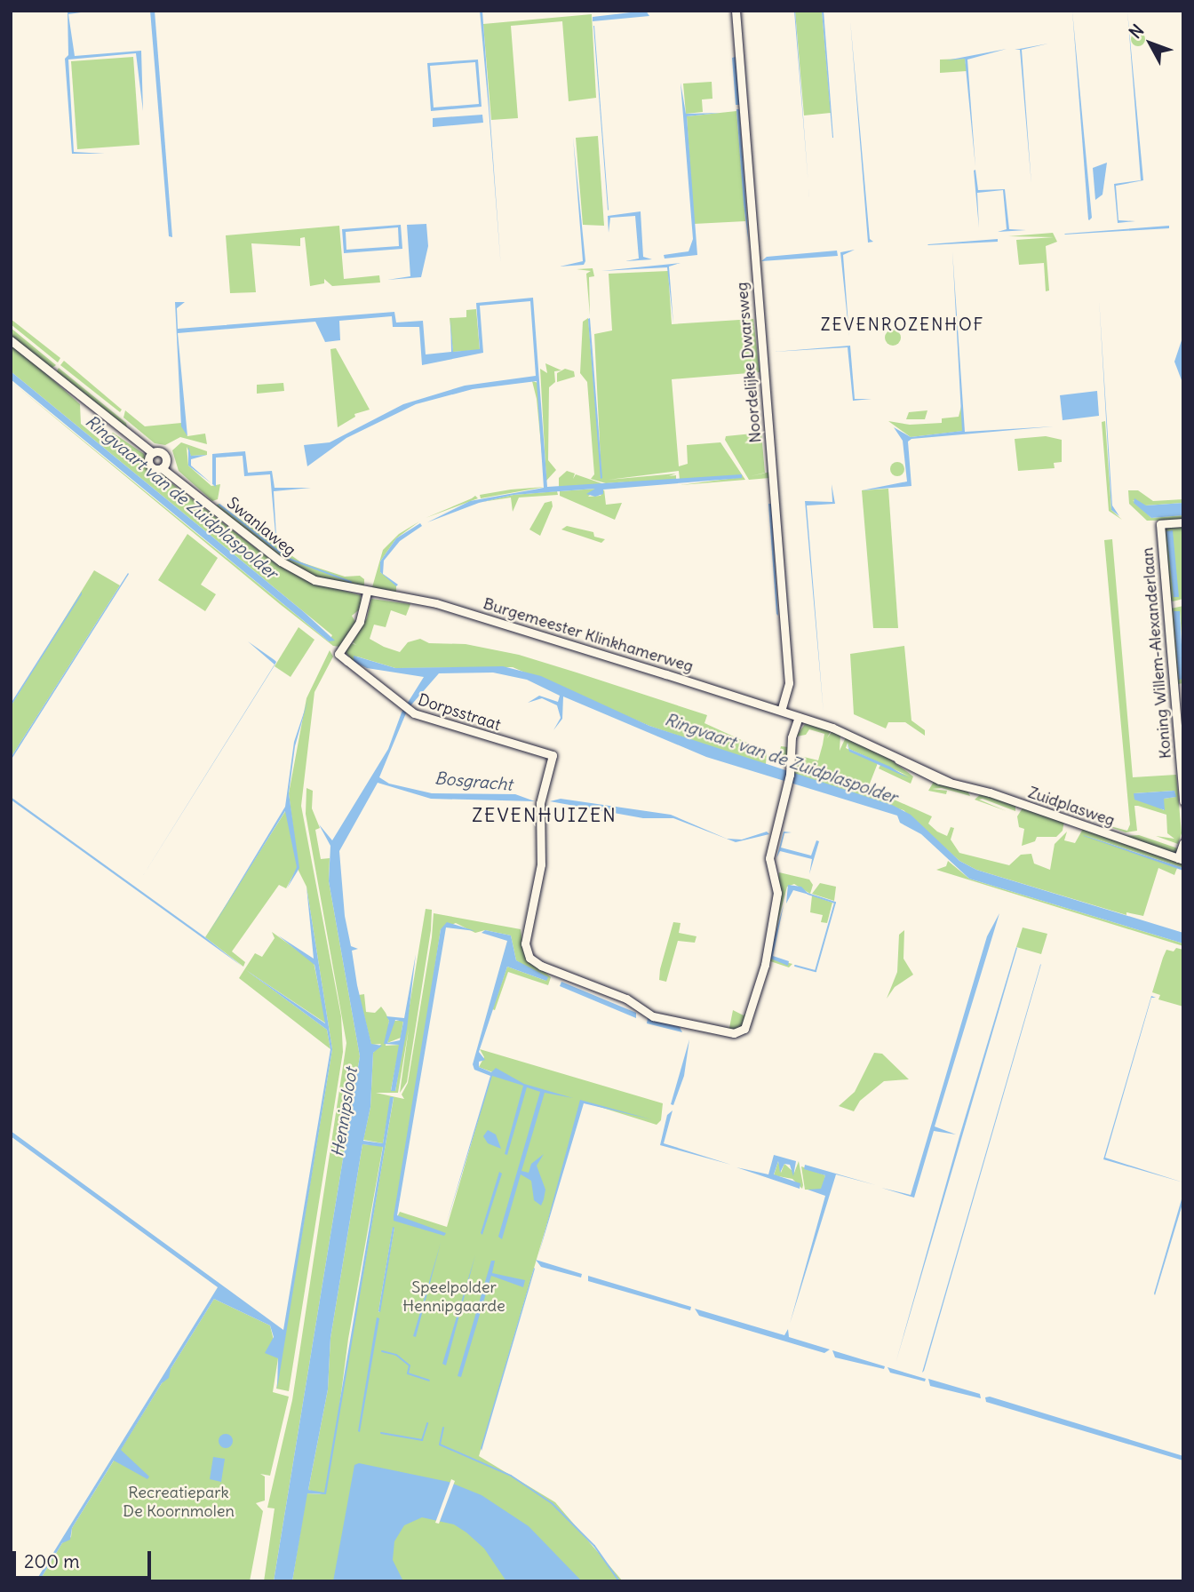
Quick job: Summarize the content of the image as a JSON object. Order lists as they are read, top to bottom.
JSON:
{
  "streets": {
    "street": [
      "Noordelijke Dwarsweg",
      "Swanlaweg",
      "Burgemeester Klinkhamerweg",
      "Koning Willem-Alexanderlaan",
      "Dorpsstraat",
      "Zuidplasweg"
    ]
  },
  "crossings": [
    ["Noordelijke Dwarsweg", "Burgemeester Klinkhamerweg"],
    ["Swanlaweg", "Burgemeester Klinkhamerweg"],
    ["Swanlaweg", "Dorpsstraat"],
    ["Burgemeester Klinkhamerweg", "Dorpsstraat"],
    ["Burgemeester Klinkhamerweg", "Zuidplasweg"],
    ["Dorpsstraat", "Zuidplasweg"]
  ],
  "districts": ["ZEVENROZENHOF", "ZEVENHUIZEN"],
  "water": ["Ringvaart van de Zuidplaspolder", "Bosgracht", "Hennipsloot"],
  "parks": ["Speelpolder Hennipgaarde", "Recreatiepark De Koornmolen"],
  "scale_bar": "200 m",
  "north": "top left"
}
